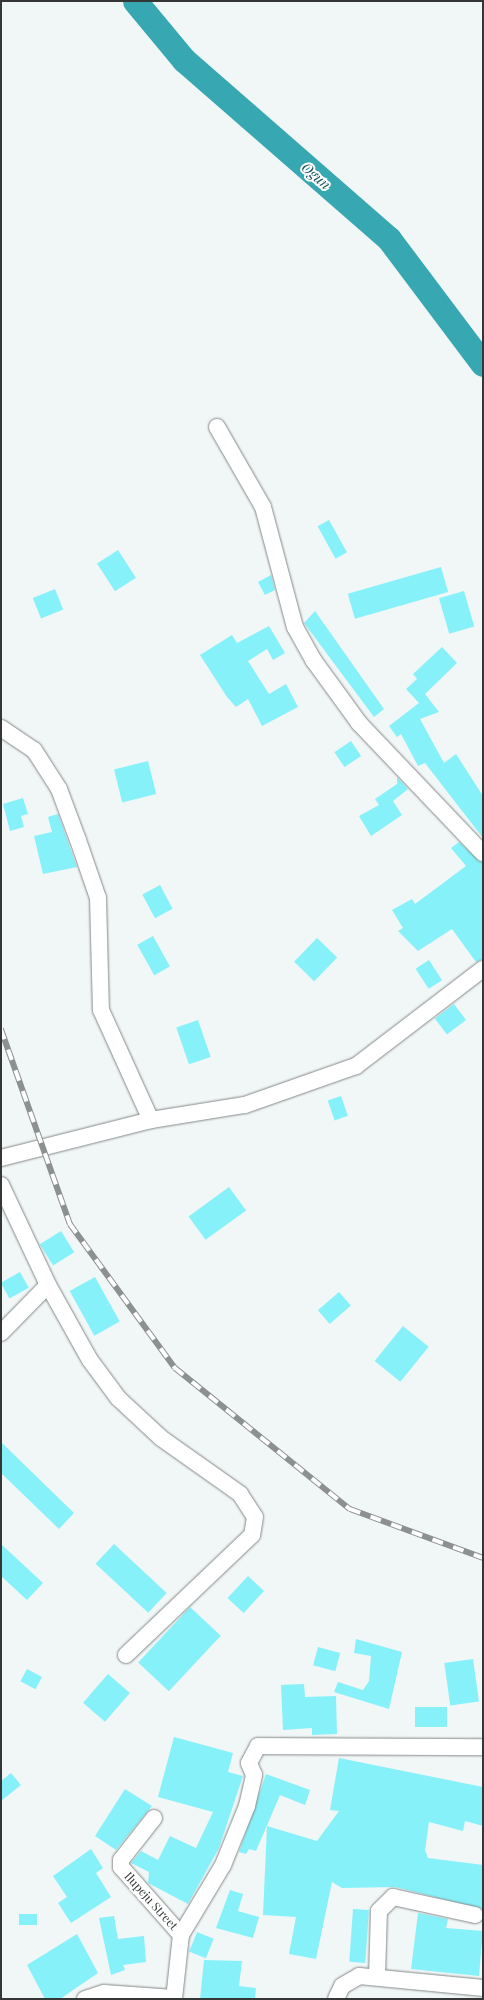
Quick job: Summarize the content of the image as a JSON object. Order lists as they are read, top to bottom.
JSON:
{
  "streets": {
    "street": ["Ilupeju Street"]
  },
  "water": ["Ogun"]
}
